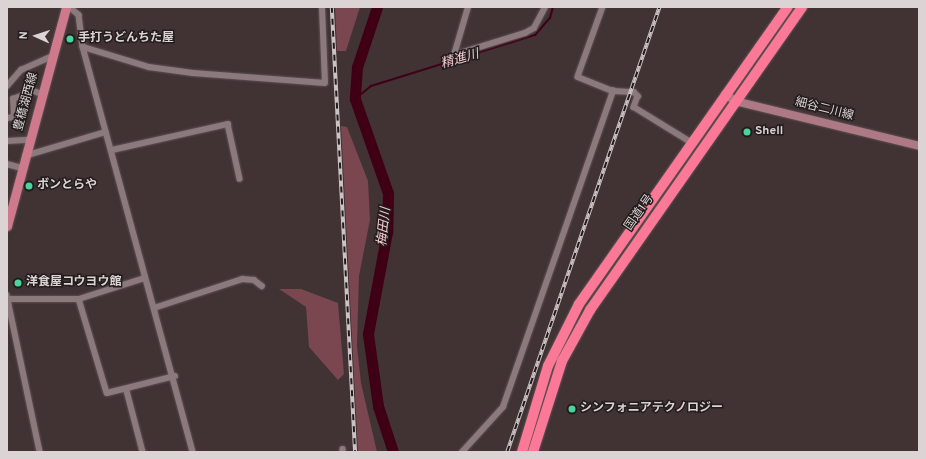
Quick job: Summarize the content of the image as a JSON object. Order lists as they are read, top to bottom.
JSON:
{
  "streets": {
    "highway": ["国道1号"],
    "main road": ["豊橋湖西線", "細谷二川線"]
  },
  "crossings": [
    ["細谷二川線", "国道1号"]
  ],
  "water": ["精進川", "梅田川"],
  "places": [
    "手打うどんちた屋",
    "Shell",
    "ボンとらや",
    "洋食屋コウヨウ館",
    "シンフォニアテクノロジー"
  ],
  "north": "left"
}
